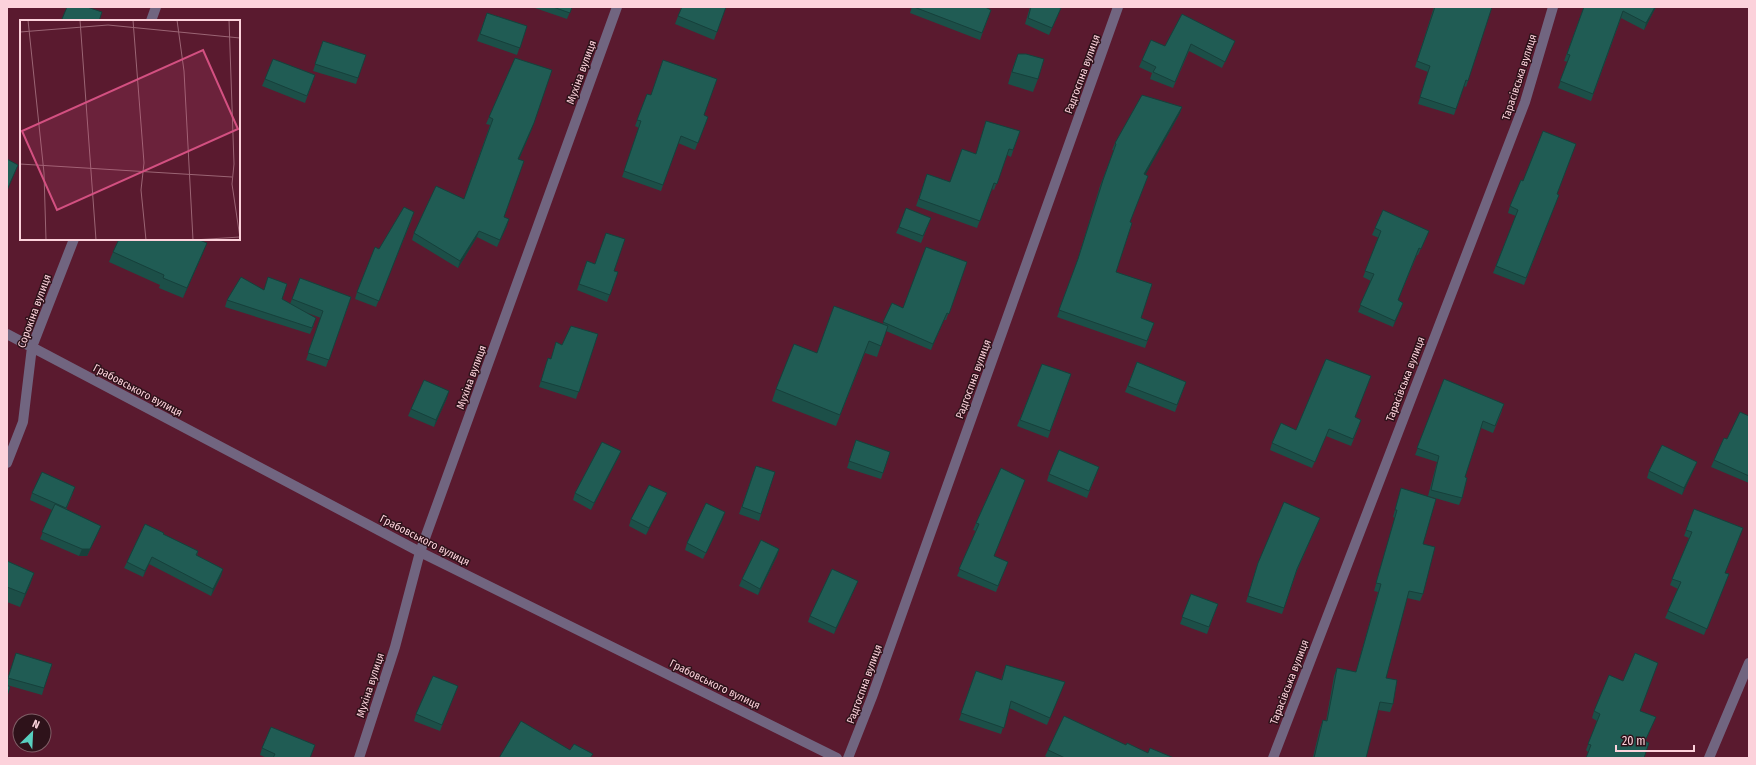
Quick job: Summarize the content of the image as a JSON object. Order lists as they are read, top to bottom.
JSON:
{
  "streets": {
    "street": [
      "Мухіна вулиця",
      "Радгоспна вулиця",
      "Тарасівська вулиця",
      "Сорокіна вулиця",
      "Грабовського вулиця"
    ]
  },
  "crossings": [
    ["Мухіна вулиця", "Грабовського вулиця"],
    ["Сорокіна вулиця", "Грабовського вулиця"]
  ],
  "scale_bar": "20 m",
  "north": "top right"
}
